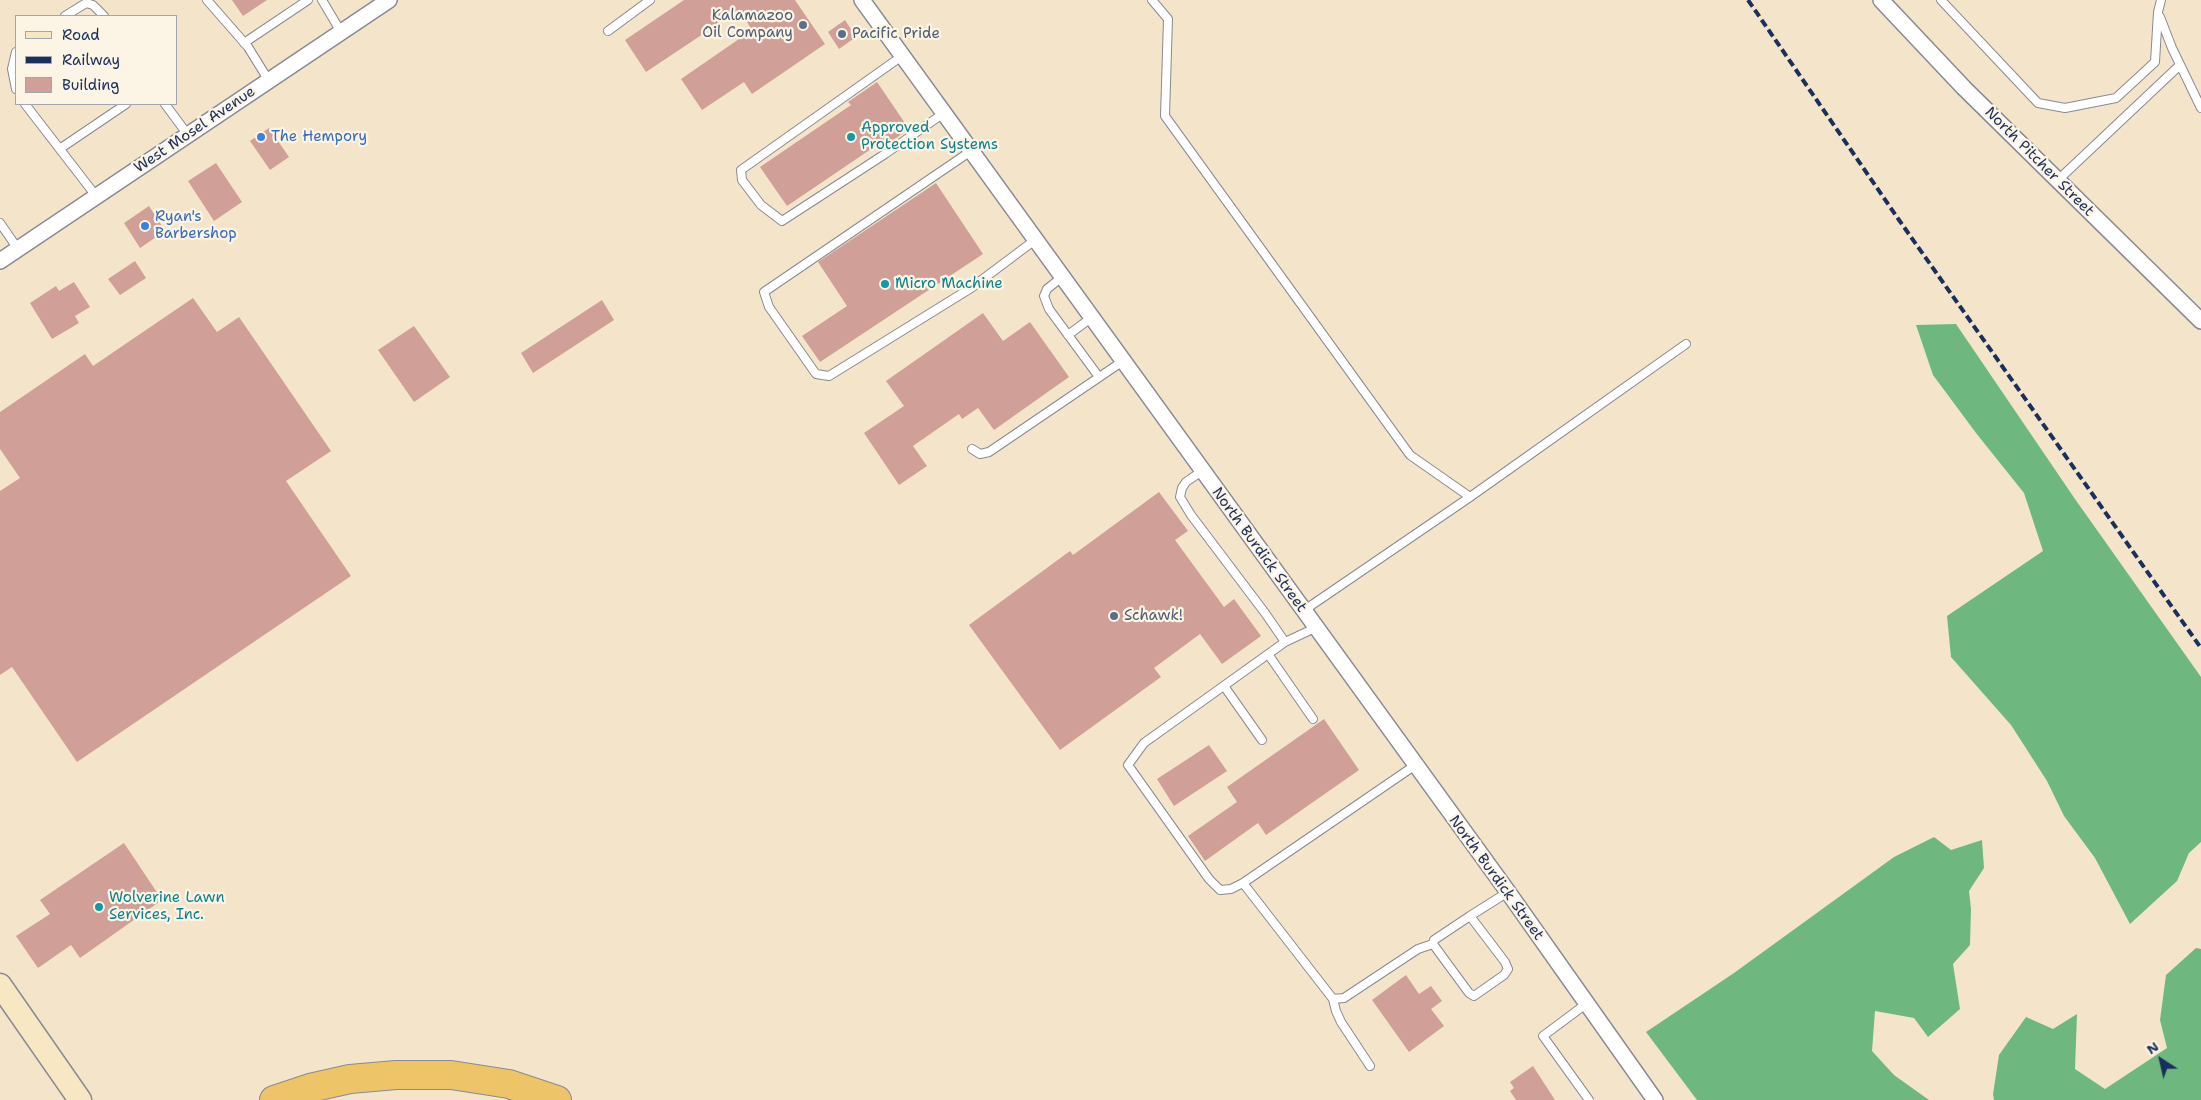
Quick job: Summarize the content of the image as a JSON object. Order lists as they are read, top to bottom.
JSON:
{
  "streets": {
    "street": ["West Mosel Avenue", "North Pitcher Street", "North Burdick Street"]
  },
  "places": [
    "Kalamazoo Oil Company",
    "Pacific Pride",
    "The Hempory",
    "Approved Protection Systems",
    "Ryan's Barbershop",
    "Micro Machine",
    "Schawk!",
    "Wolverine Lawn Services, Inc."
  ],
  "legend": ["Road", "Railway", "Building"],
  "north": "top left"
}
